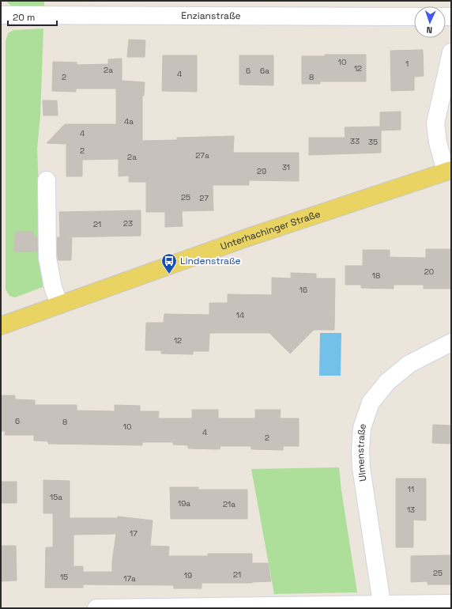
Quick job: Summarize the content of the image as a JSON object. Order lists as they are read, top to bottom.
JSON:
{
  "streets": {
    "main road": ["Unterhachinger Straße"],
    "street": ["Enzianstraße", "Ulmenstraße"]
  },
  "places": {
    "bus stop": ["Lindenstraße"]
  },
  "house_numbers": [
    "10",
    "1",
    "12",
    "2a",
    "6",
    "6a",
    "4",
    "2",
    "8",
    "4a",
    "4",
    "33",
    "35",
    "2",
    "27a",
    "2a",
    "31",
    "29",
    "25",
    "27",
    "23",
    "21",
    "20",
    "18",
    "16",
    "14",
    "12",
    "6",
    "8",
    "10",
    "4",
    "2",
    "11",
    "15a",
    "19a",
    "21a",
    "13",
    "17",
    "25",
    "21",
    "19",
    "15",
    "17a"
  ],
  "scale_bar": "20 m",
  "north": "bottom"
}
